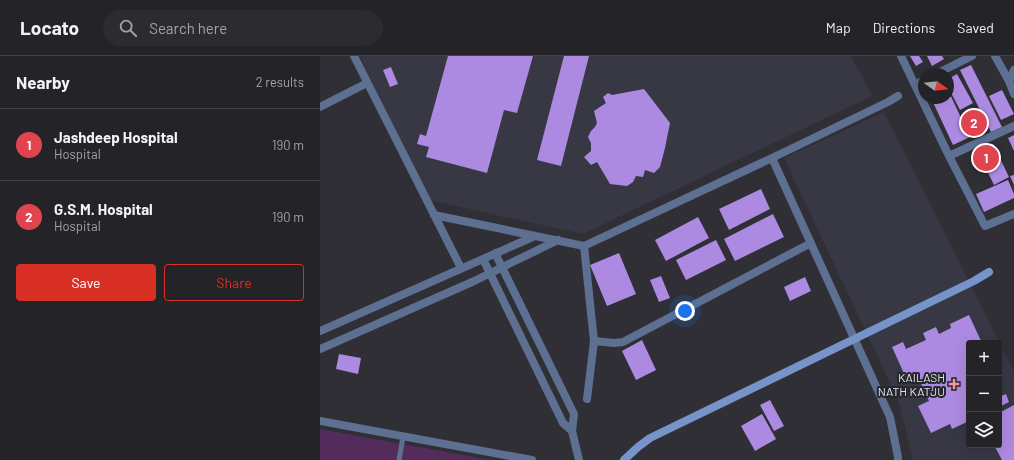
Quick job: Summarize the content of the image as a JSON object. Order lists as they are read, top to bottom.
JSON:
{
  "places": {
    "health": ["KAILASH NATH KATJU"]
  },
  "north": "right",
  "page": {
    "header": "Locato",
    "search": "Search here",
    "nav": ["Map", "Directions", "Saved"],
    "heading": ["Nearby", "2 results"],
    "list": [
      {
        "mark": "1",
        "name": "Jashdeep Hospital",
        "note": "Hospital",
        "value": "190 m"
      },
      {
        "mark": "2",
        "name": "G.S.M. Hospital",
        "note": "Hospital",
        "value": "190 m"
      }
    ],
    "pins": ["2", "1"],
    "buttons": ["Save", "Share"],
    "map_buttons": ["+", "−"]
  }
}
